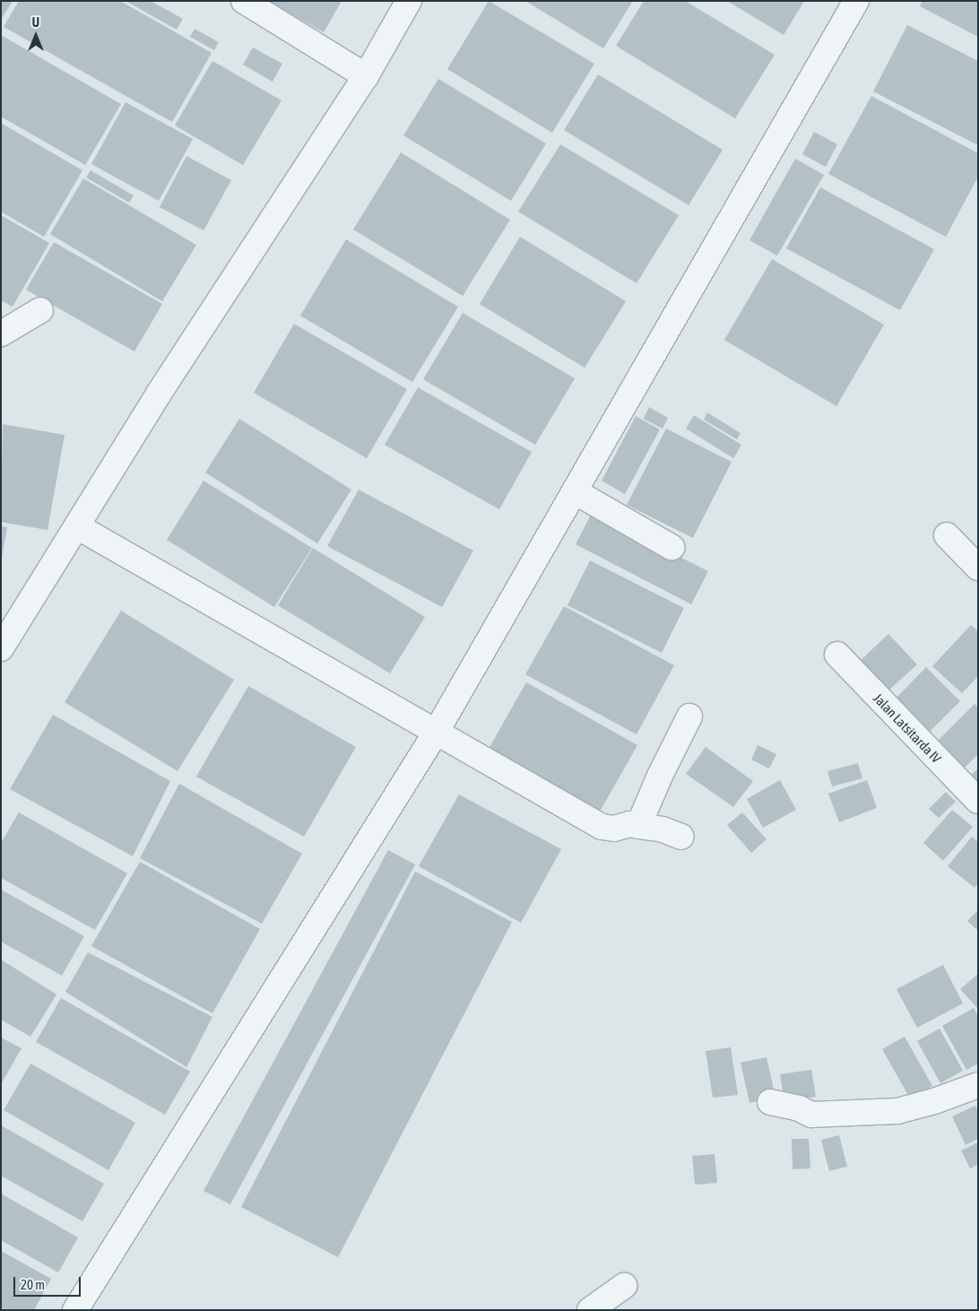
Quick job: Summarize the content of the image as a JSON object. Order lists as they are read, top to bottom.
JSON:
{
  "streets": {
    "street": ["Jalan Latsitarda IV"]
  },
  "scale_bar": "20 m",
  "north": "top"
}
